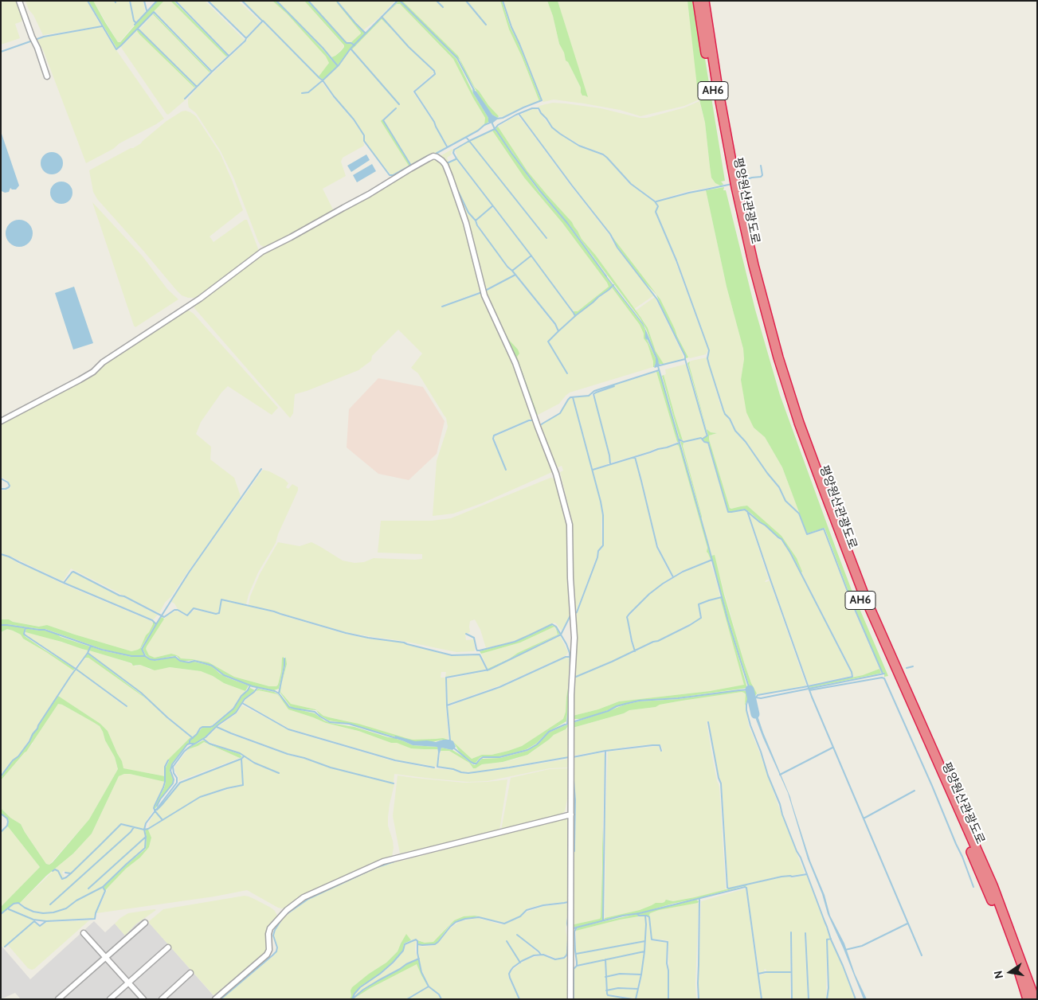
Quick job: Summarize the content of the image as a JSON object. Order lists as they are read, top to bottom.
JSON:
{
  "streets": {
    "highway": ["AH6", "평양원산관광도로"]
  },
  "north": "left"
}
